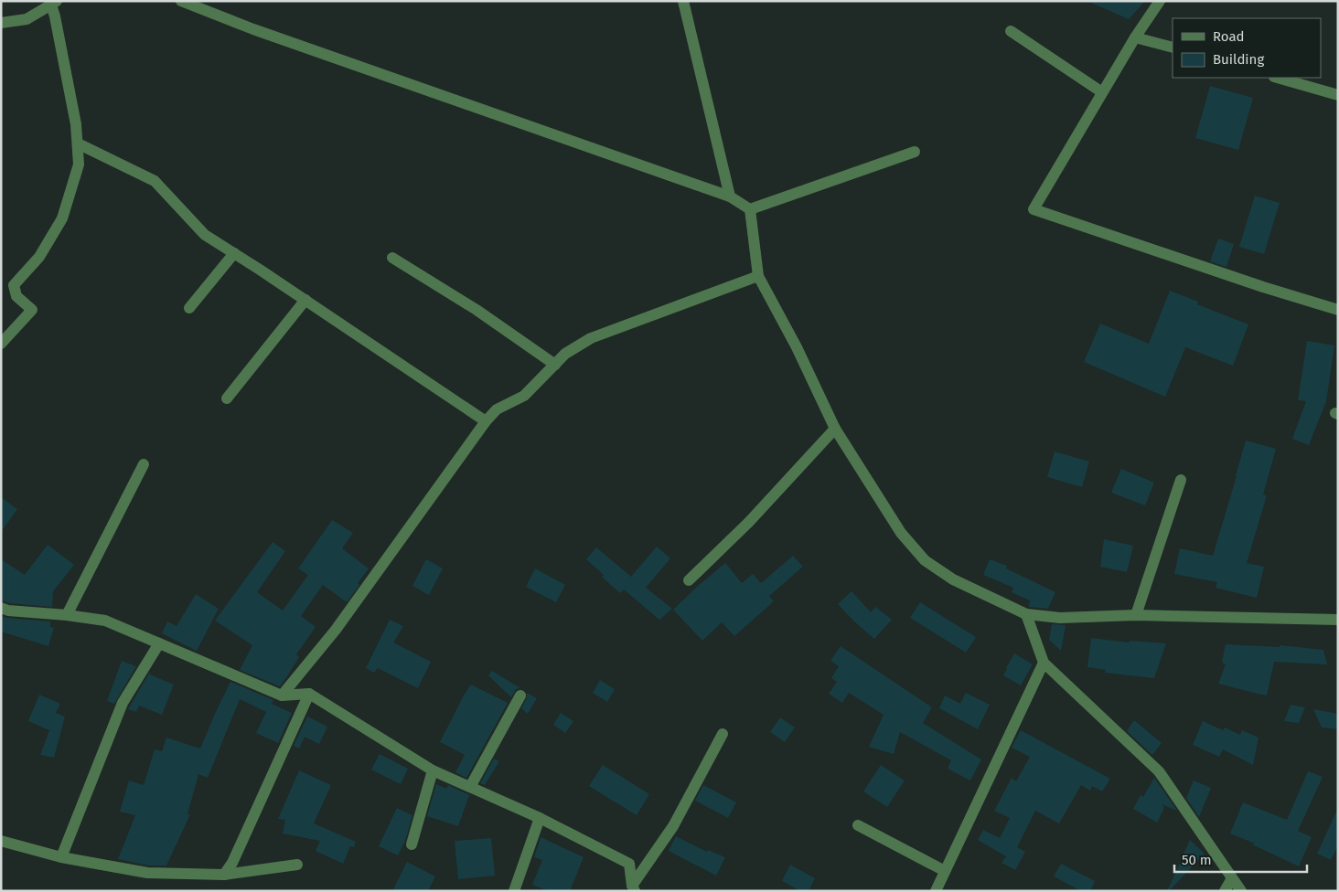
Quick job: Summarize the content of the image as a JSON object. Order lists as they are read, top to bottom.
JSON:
{
  "legend": ["Road", "Building"],
  "scale_bar": "50 m"
}
